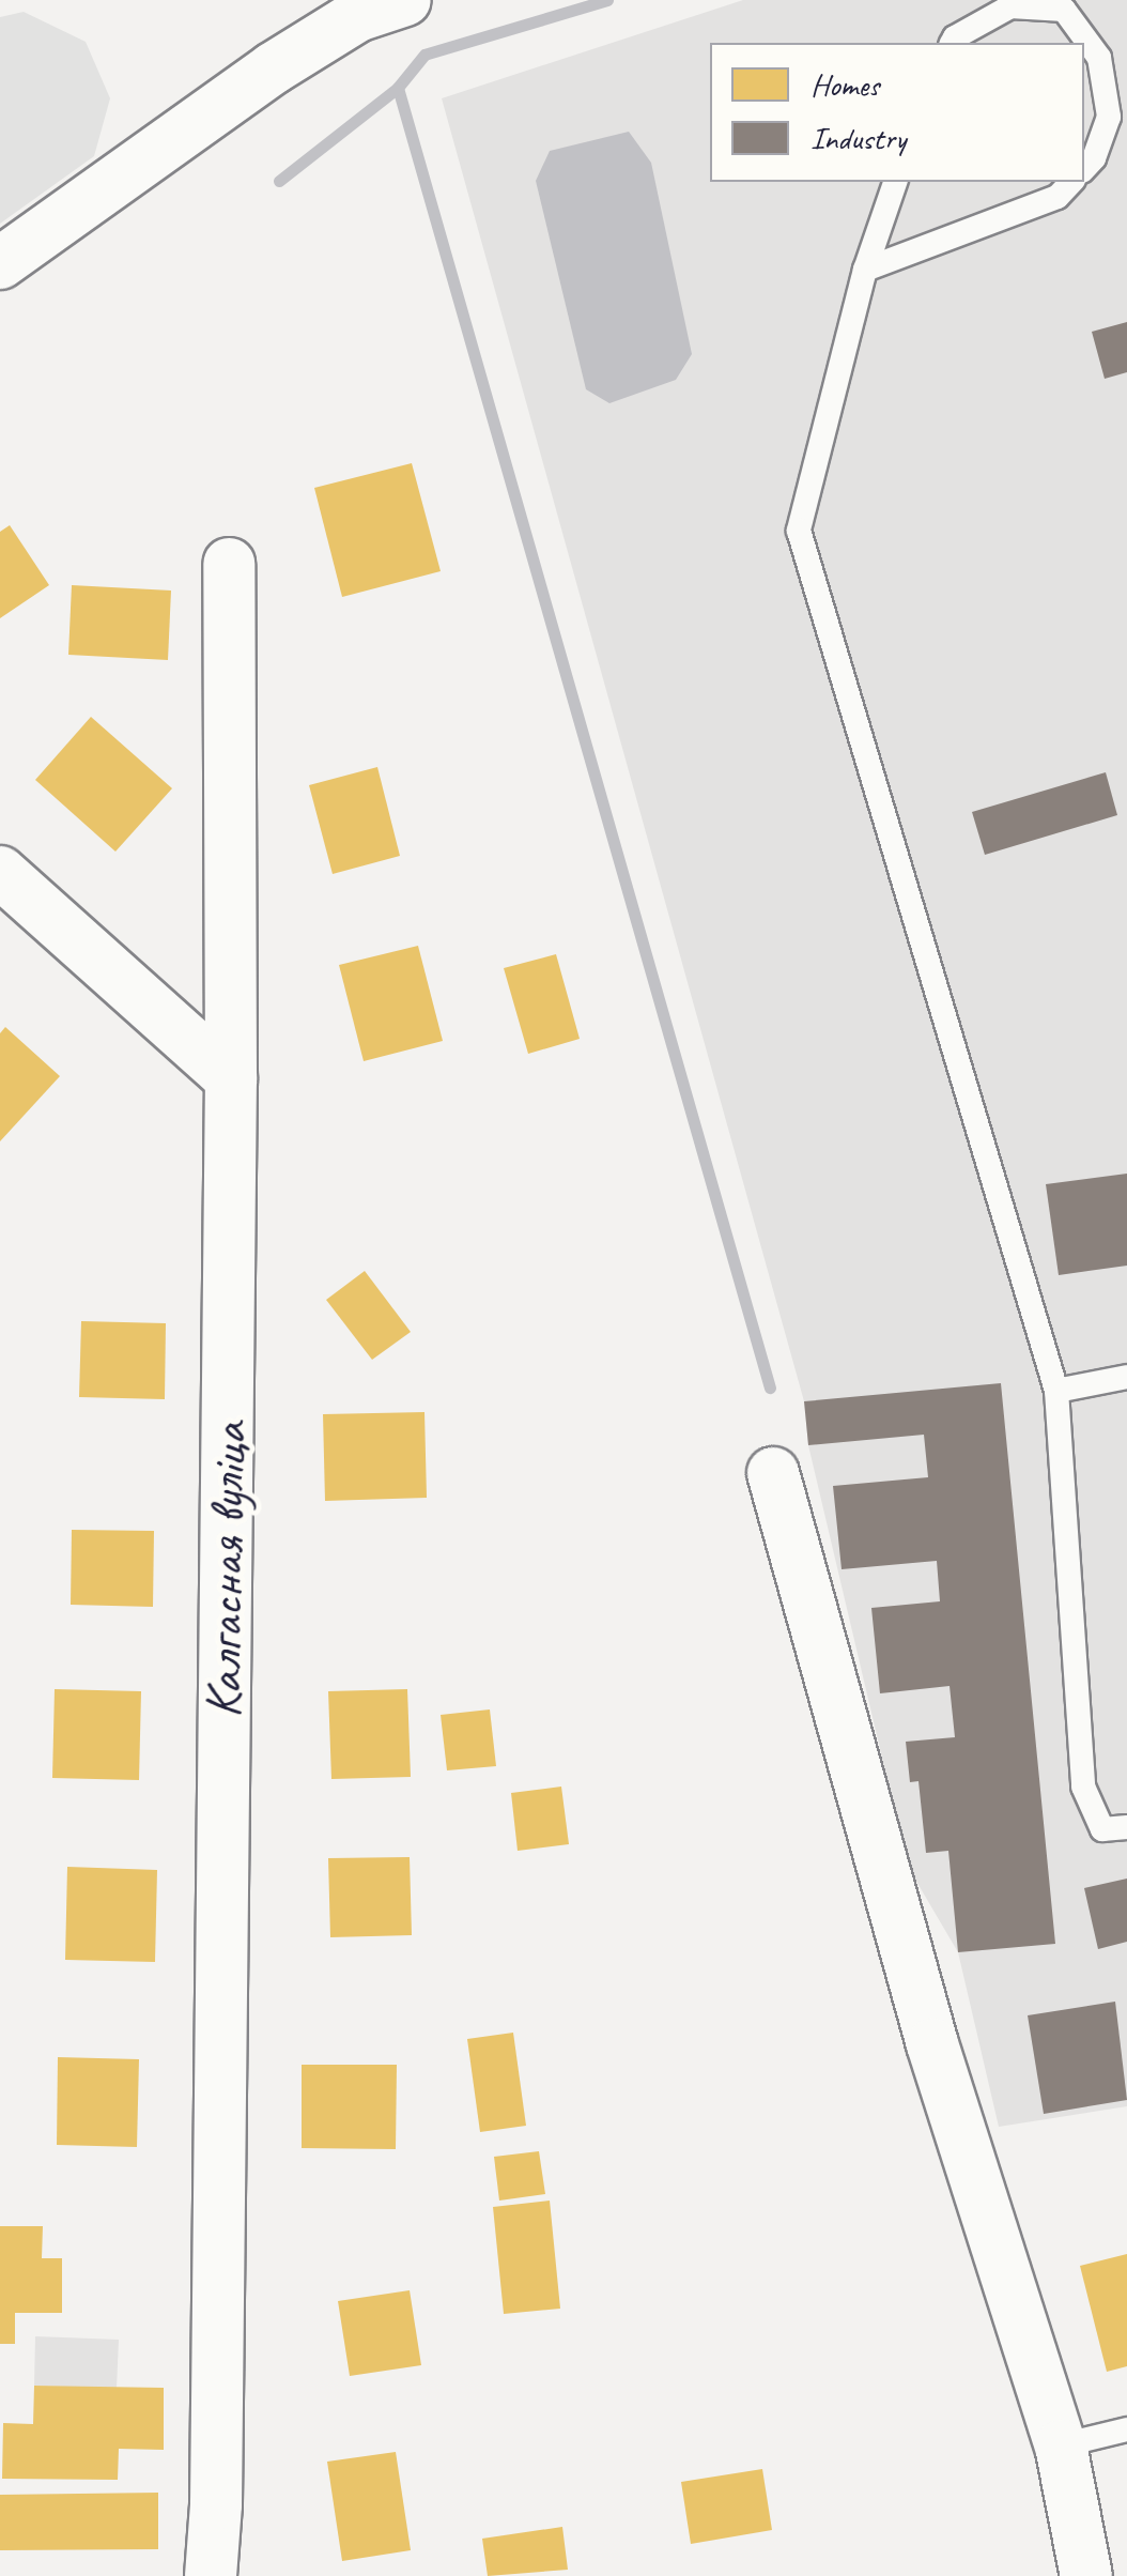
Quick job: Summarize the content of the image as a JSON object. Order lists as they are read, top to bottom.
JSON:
{
  "streets": {
    "street": ["Калгасная вуліца"]
  },
  "legend": ["Homes", "Industry"]
}
